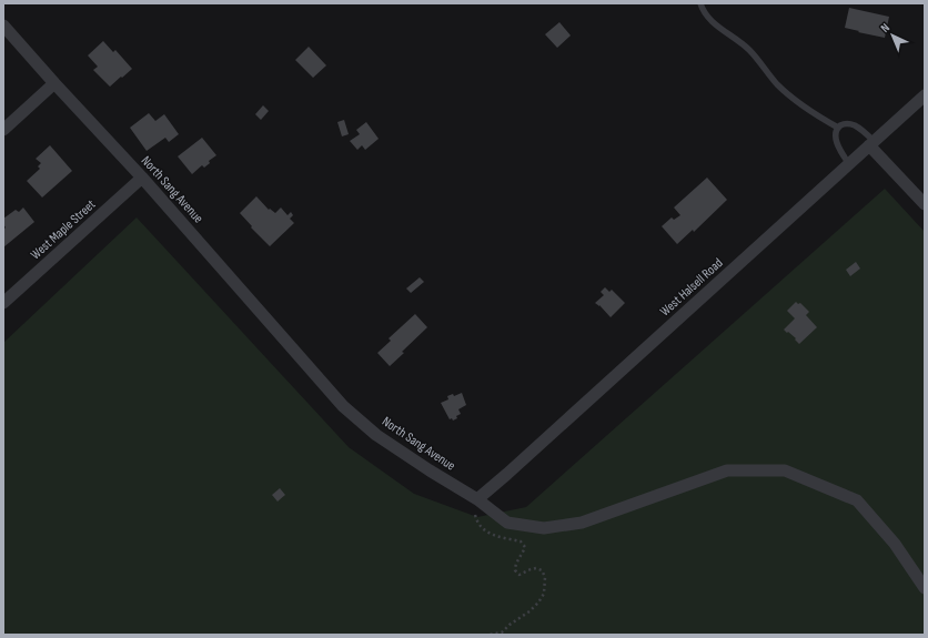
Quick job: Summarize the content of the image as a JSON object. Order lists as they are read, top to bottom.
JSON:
{
  "streets": {
    "street": ["North Sang Avenue", "West Maple Street", "West Halsell Road"]
  },
  "crossings": [
    ["North Sang Avenue", "West Maple Street"],
    ["North Sang Avenue", "West Halsell Road"]
  ],
  "north": "top left"
}
